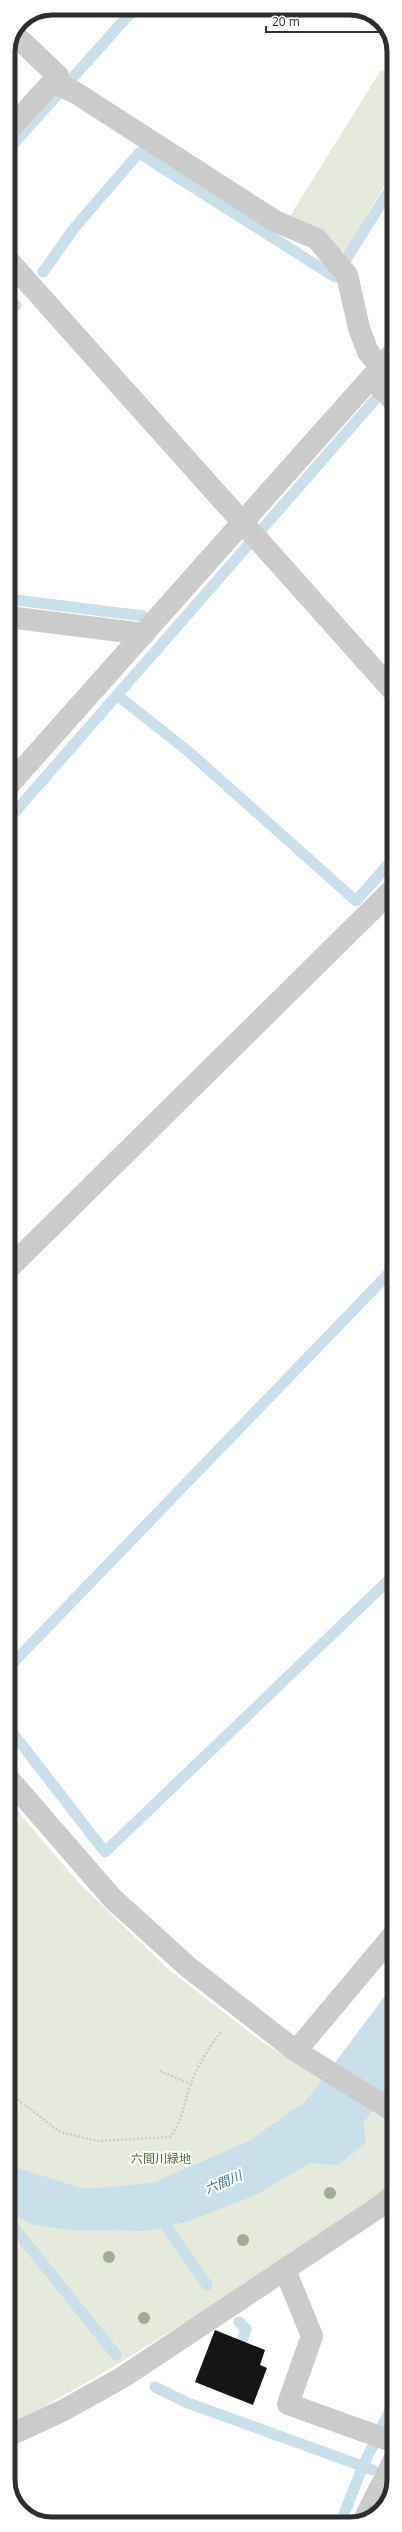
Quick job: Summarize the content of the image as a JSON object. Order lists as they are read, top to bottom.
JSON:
{
  "water": ["六間川"],
  "parks": ["六間川緑地"],
  "scale_bar": "20 m"
}
